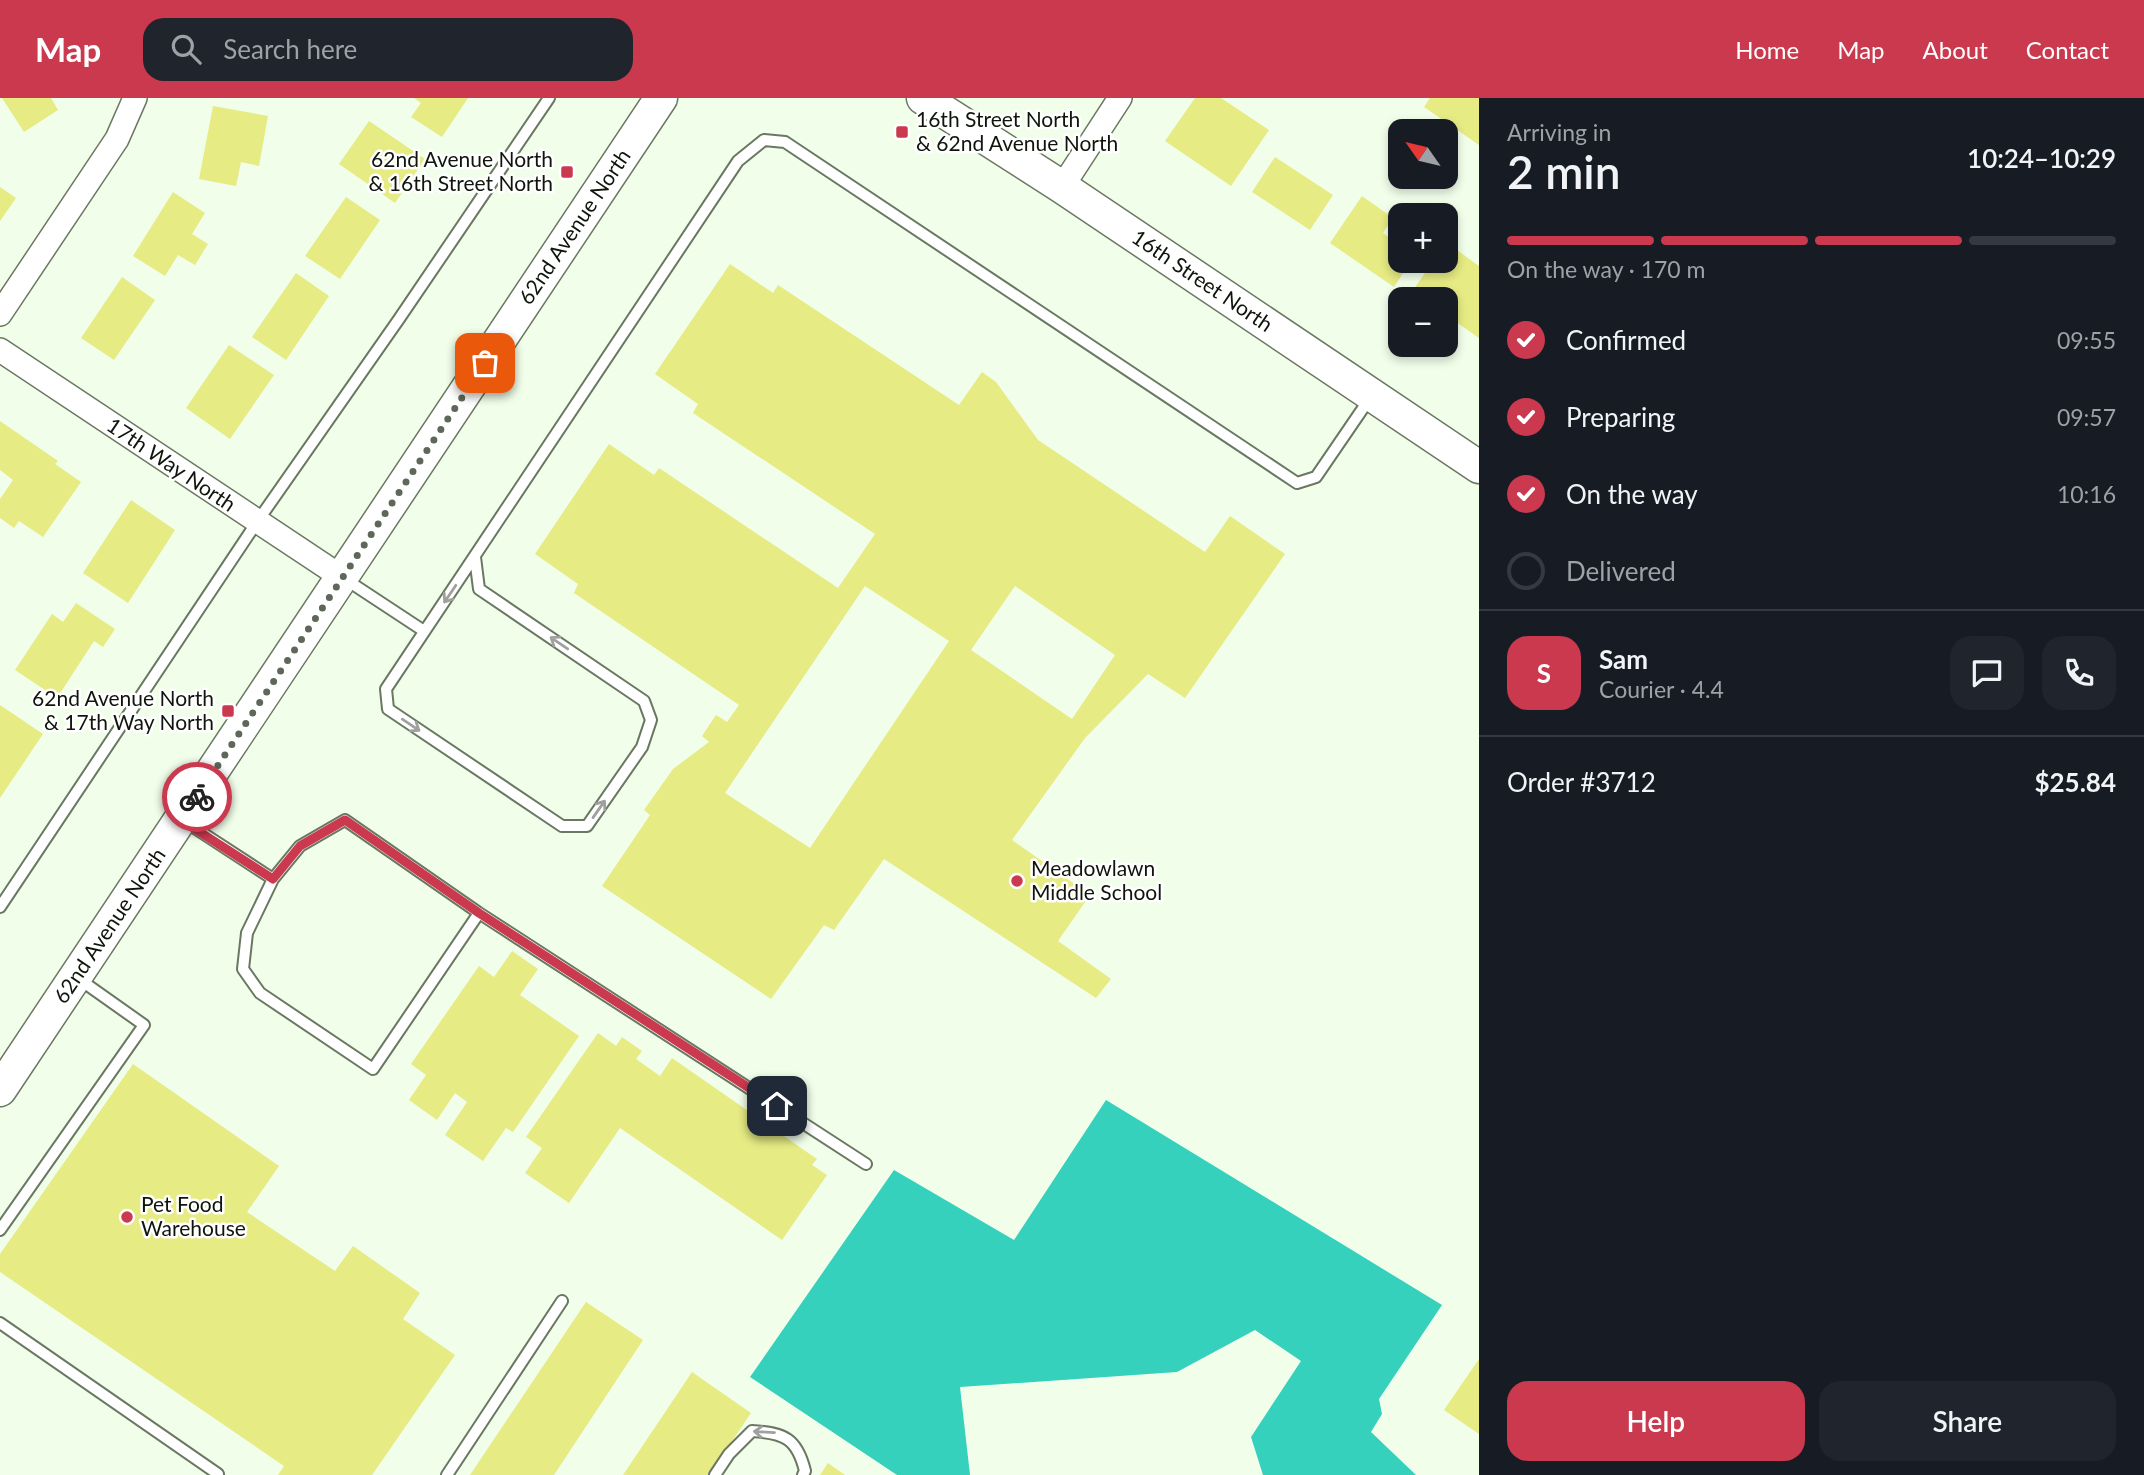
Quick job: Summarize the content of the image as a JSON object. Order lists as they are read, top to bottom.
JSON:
{
  "streets": {
    "street": ["62nd Avenue North", "16th Street North", "17th Way North"]
  },
  "crossings": [
    ["62nd Avenue North", "17th Way North"]
  ],
  "places": {
    "transit": ["16th Street North & 62nd Avenue North", "62nd Avenue North & 16th Street North", "62nd Avenue North & 17th Way North"],
    "other": ["Meadowlawn Middle School", "Pet Food Warehouse"]
  },
  "north": "top left",
  "page": {
    "header": "Map",
    "search": "Search here",
    "nav": [
      "Home",
      "Map",
      "About",
      "Contact"
    ],
    "heading": ["2 min", "Arriving in", "10:24–10:29"],
    "panel": [
      "Sam",
      "Courier · 4.4",
      "Order #3712",
      "$25.84"
    ],
    "map_buttons": ["+", "−"],
    "bar": "On the way · 170 m",
    "list": [
      ["Confirmed", "09:55"],
      ["Preparing", "09:57"],
      ["On the way", "10:16"],
      "Delivered"
    ],
    "round": "S",
    "buttons": ["Help", "Share"]
  }
}
